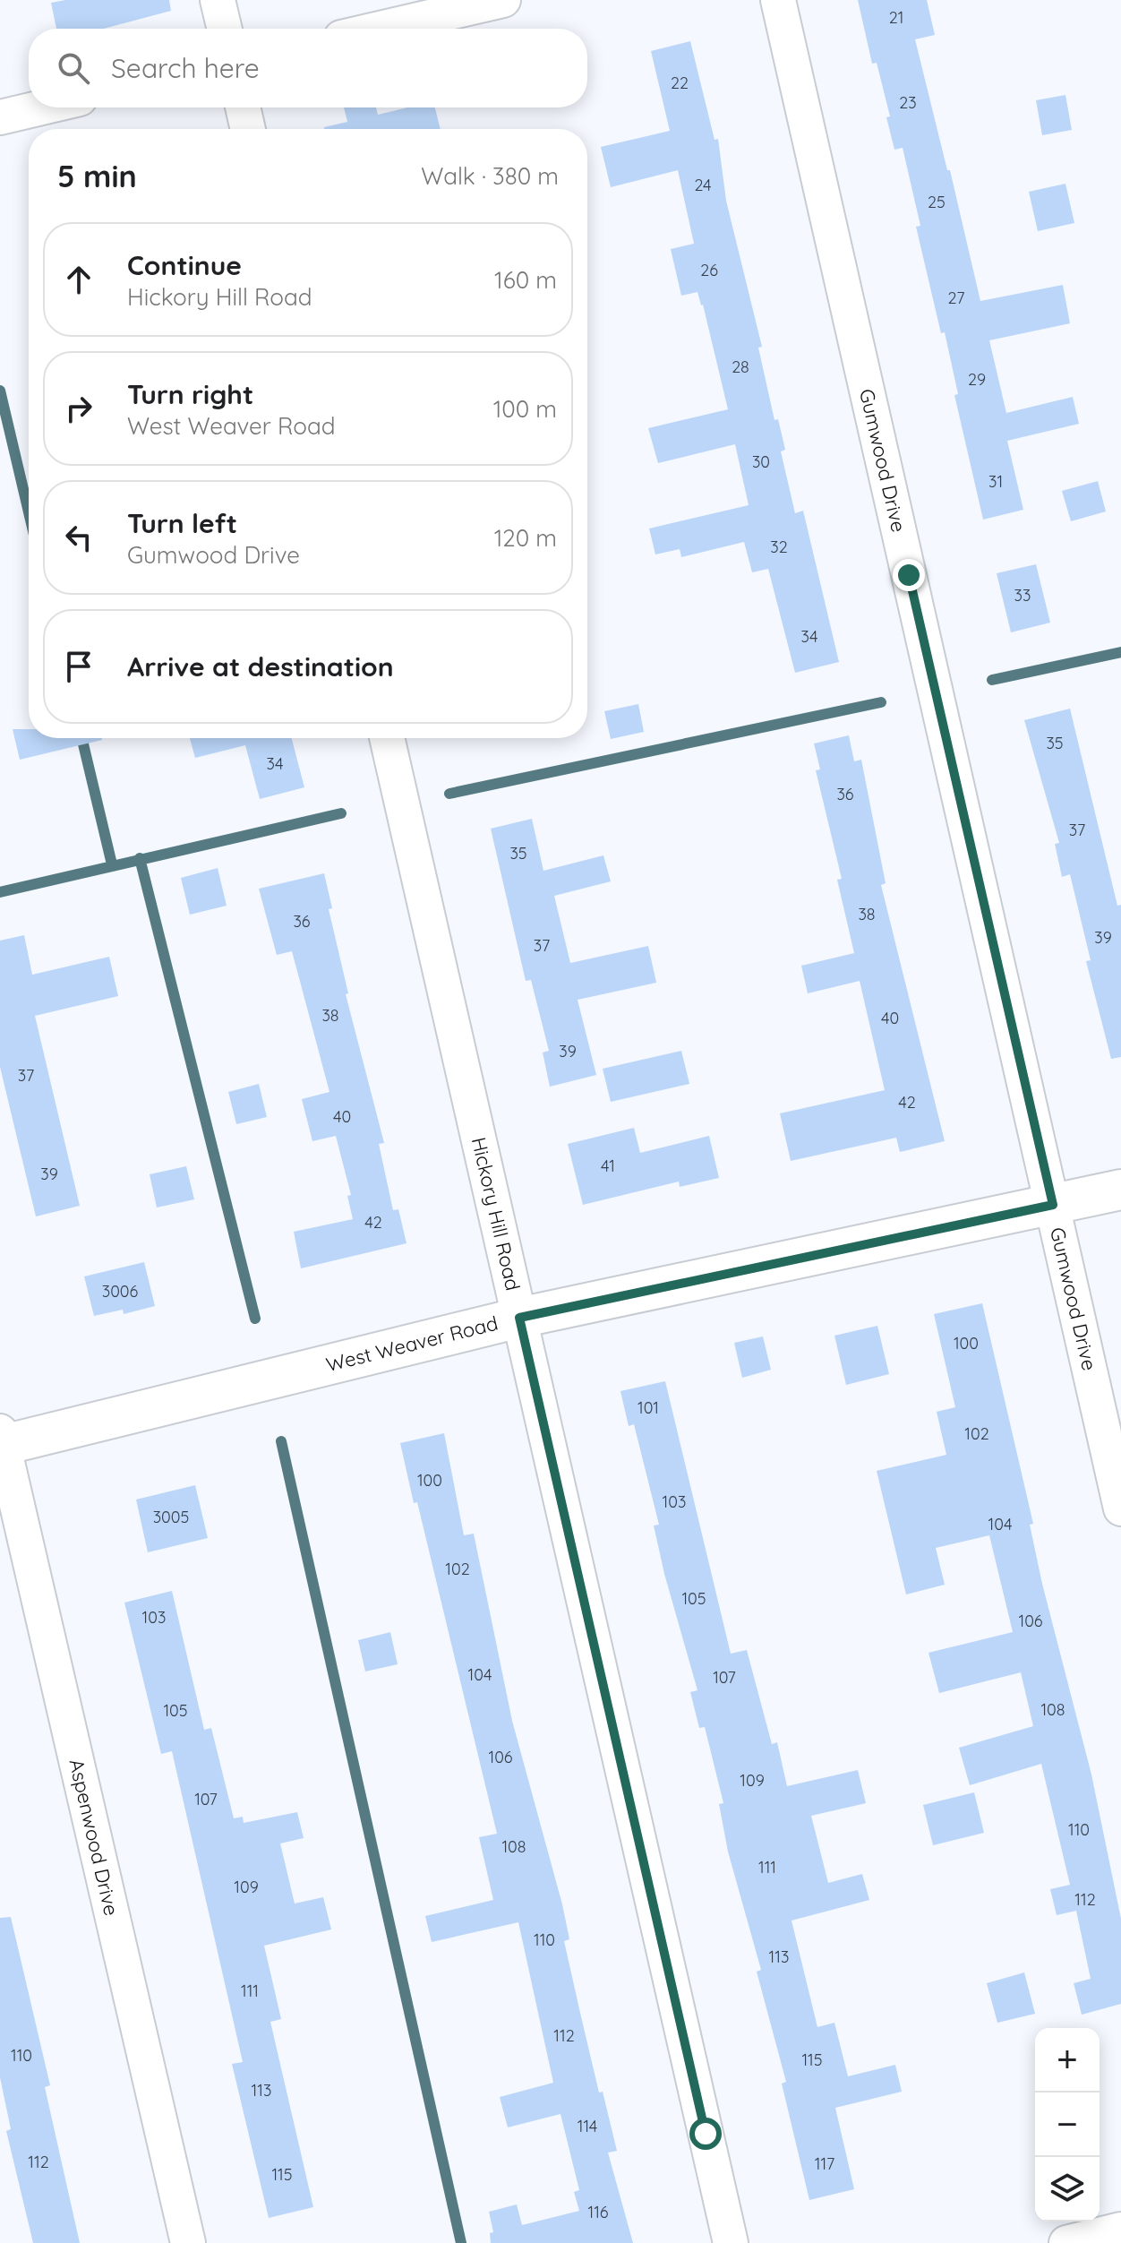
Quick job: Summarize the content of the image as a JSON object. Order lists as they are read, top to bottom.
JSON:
{
  "streets": {
    "street": [
      "Gumwood Drive",
      "Hickory Hill Road",
      "West Weaver Road",
      "Aspenwood Drive"
    ]
  },
  "crossings": [
    ["Gumwood Drive", "West Weaver Road"],
    ["Hickory Hill Road", "West Weaver Road"],
    ["West Weaver Road", "Aspenwood Drive"]
  ],
  "house_numbers": [
    "21",
    "22",
    "23",
    "24",
    "25",
    "26",
    "27",
    "28",
    "29",
    "30",
    "31",
    "32",
    "33",
    "34",
    "35",
    "34",
    "36",
    "37",
    "35",
    "38",
    "36",
    "39",
    "37",
    "38",
    "40",
    "39",
    "37",
    "42",
    "40",
    "41",
    "39",
    "42",
    "3006",
    "100",
    "101",
    "102",
    "100",
    "103",
    "3005",
    "104",
    "102",
    "105",
    "103",
    "106",
    "104",
    "107",
    "108",
    "105",
    "106",
    "109",
    "107",
    "110",
    "108",
    "111",
    "109",
    "112",
    "110",
    "113",
    "111",
    "112",
    "110",
    "115",
    "113",
    "114",
    "112",
    "117",
    "115",
    "116"
  ],
  "page": {
    "search": "Search here",
    "heading": ["5 min", "Walk · 380 m"],
    "list": [
      ["Continue", "Hickory Hill Road", "160 m"],
      ["Turn right", "West Weaver Road", "100 m"],
      ["Turn left", "Gumwood Drive", "120 m"],
      "Arrive at destination"
    ],
    "map_buttons": ["+", "−"]
  }
}
